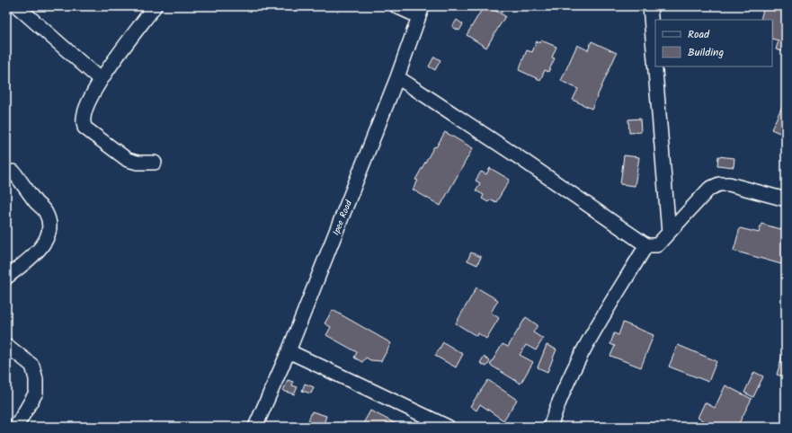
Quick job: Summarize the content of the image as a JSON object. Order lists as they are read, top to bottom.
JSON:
{
  "streets": {
    "street": ["Ipee Road"]
  },
  "legend": ["Road", "Building"]
}
